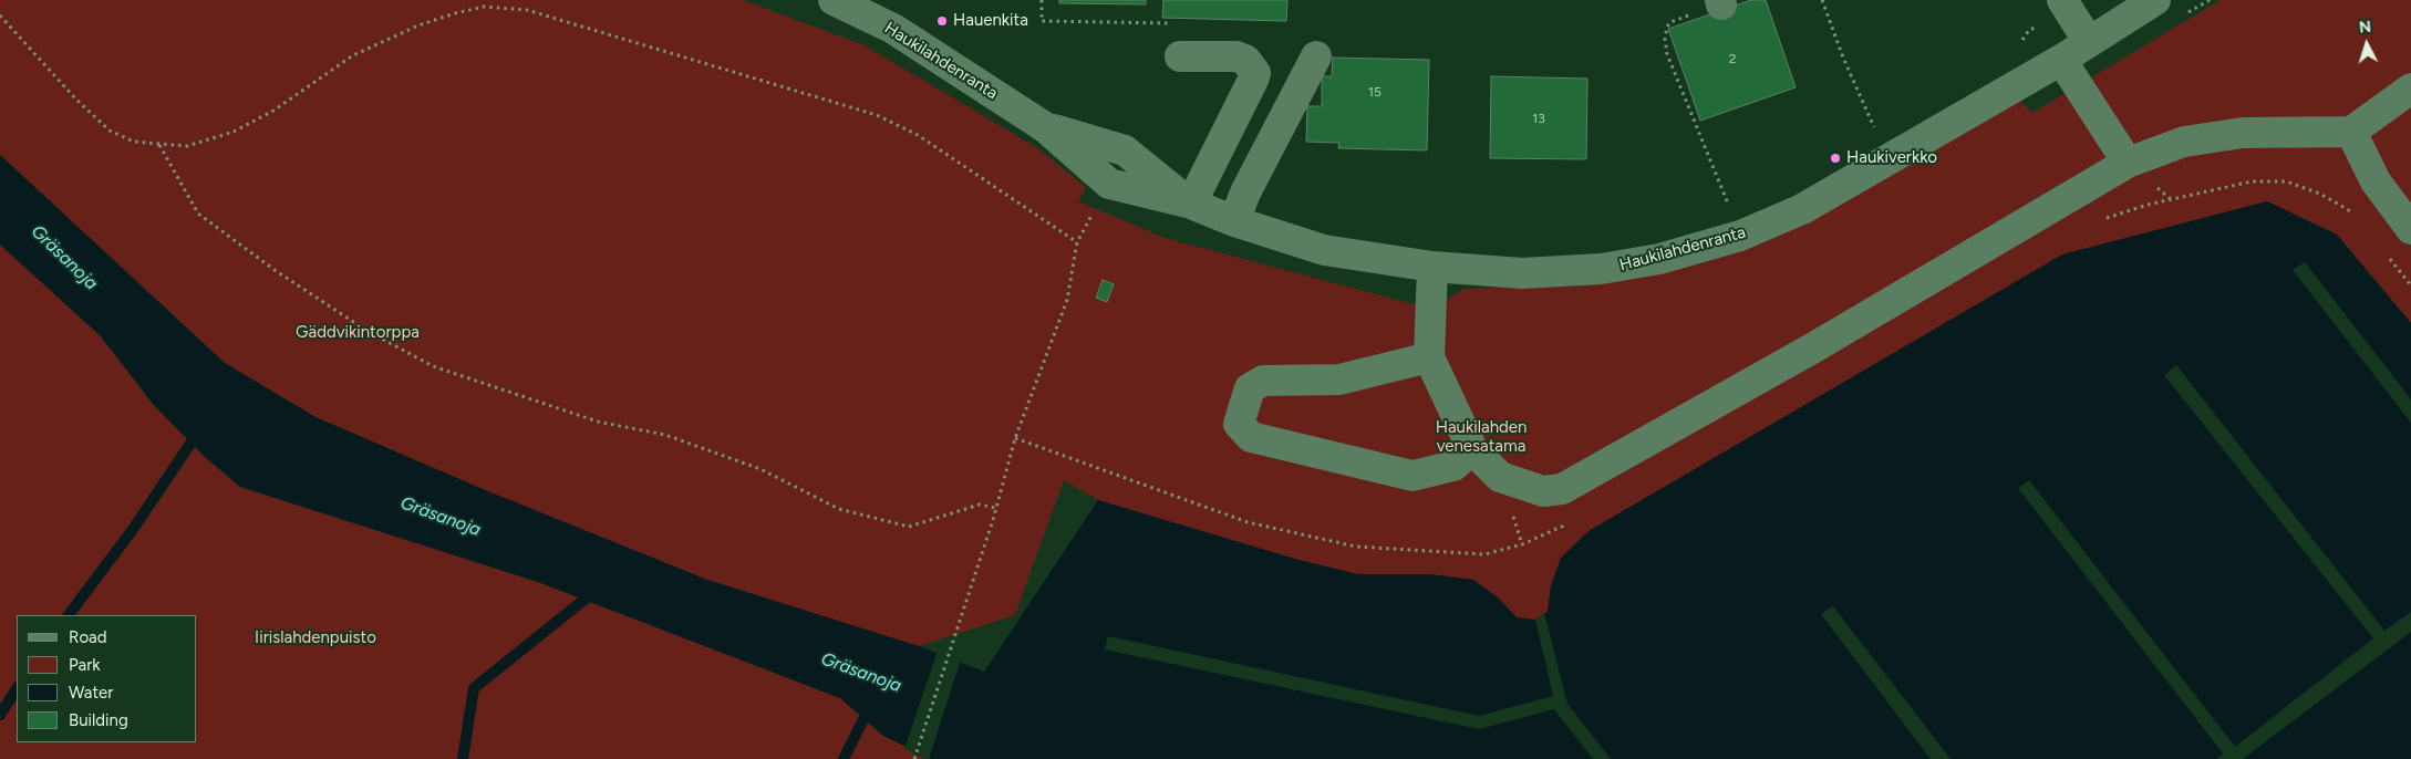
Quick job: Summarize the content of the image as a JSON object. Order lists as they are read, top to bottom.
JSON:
{
  "streets": {
    "street": ["Haukilahdenranta"]
  },
  "water": ["Gräsanoja"],
  "parks": ["Gäddvikintorppa", "Haukilahden venesatama", "Iirislahdenpuisto"],
  "places": ["Hauenkita", "Haukiverkko"],
  "house_numbers": ["2", "15", "13"],
  "legend": [
    "Road",
    "Park",
    "Water",
    "Building"
  ],
  "north": "top"
}
